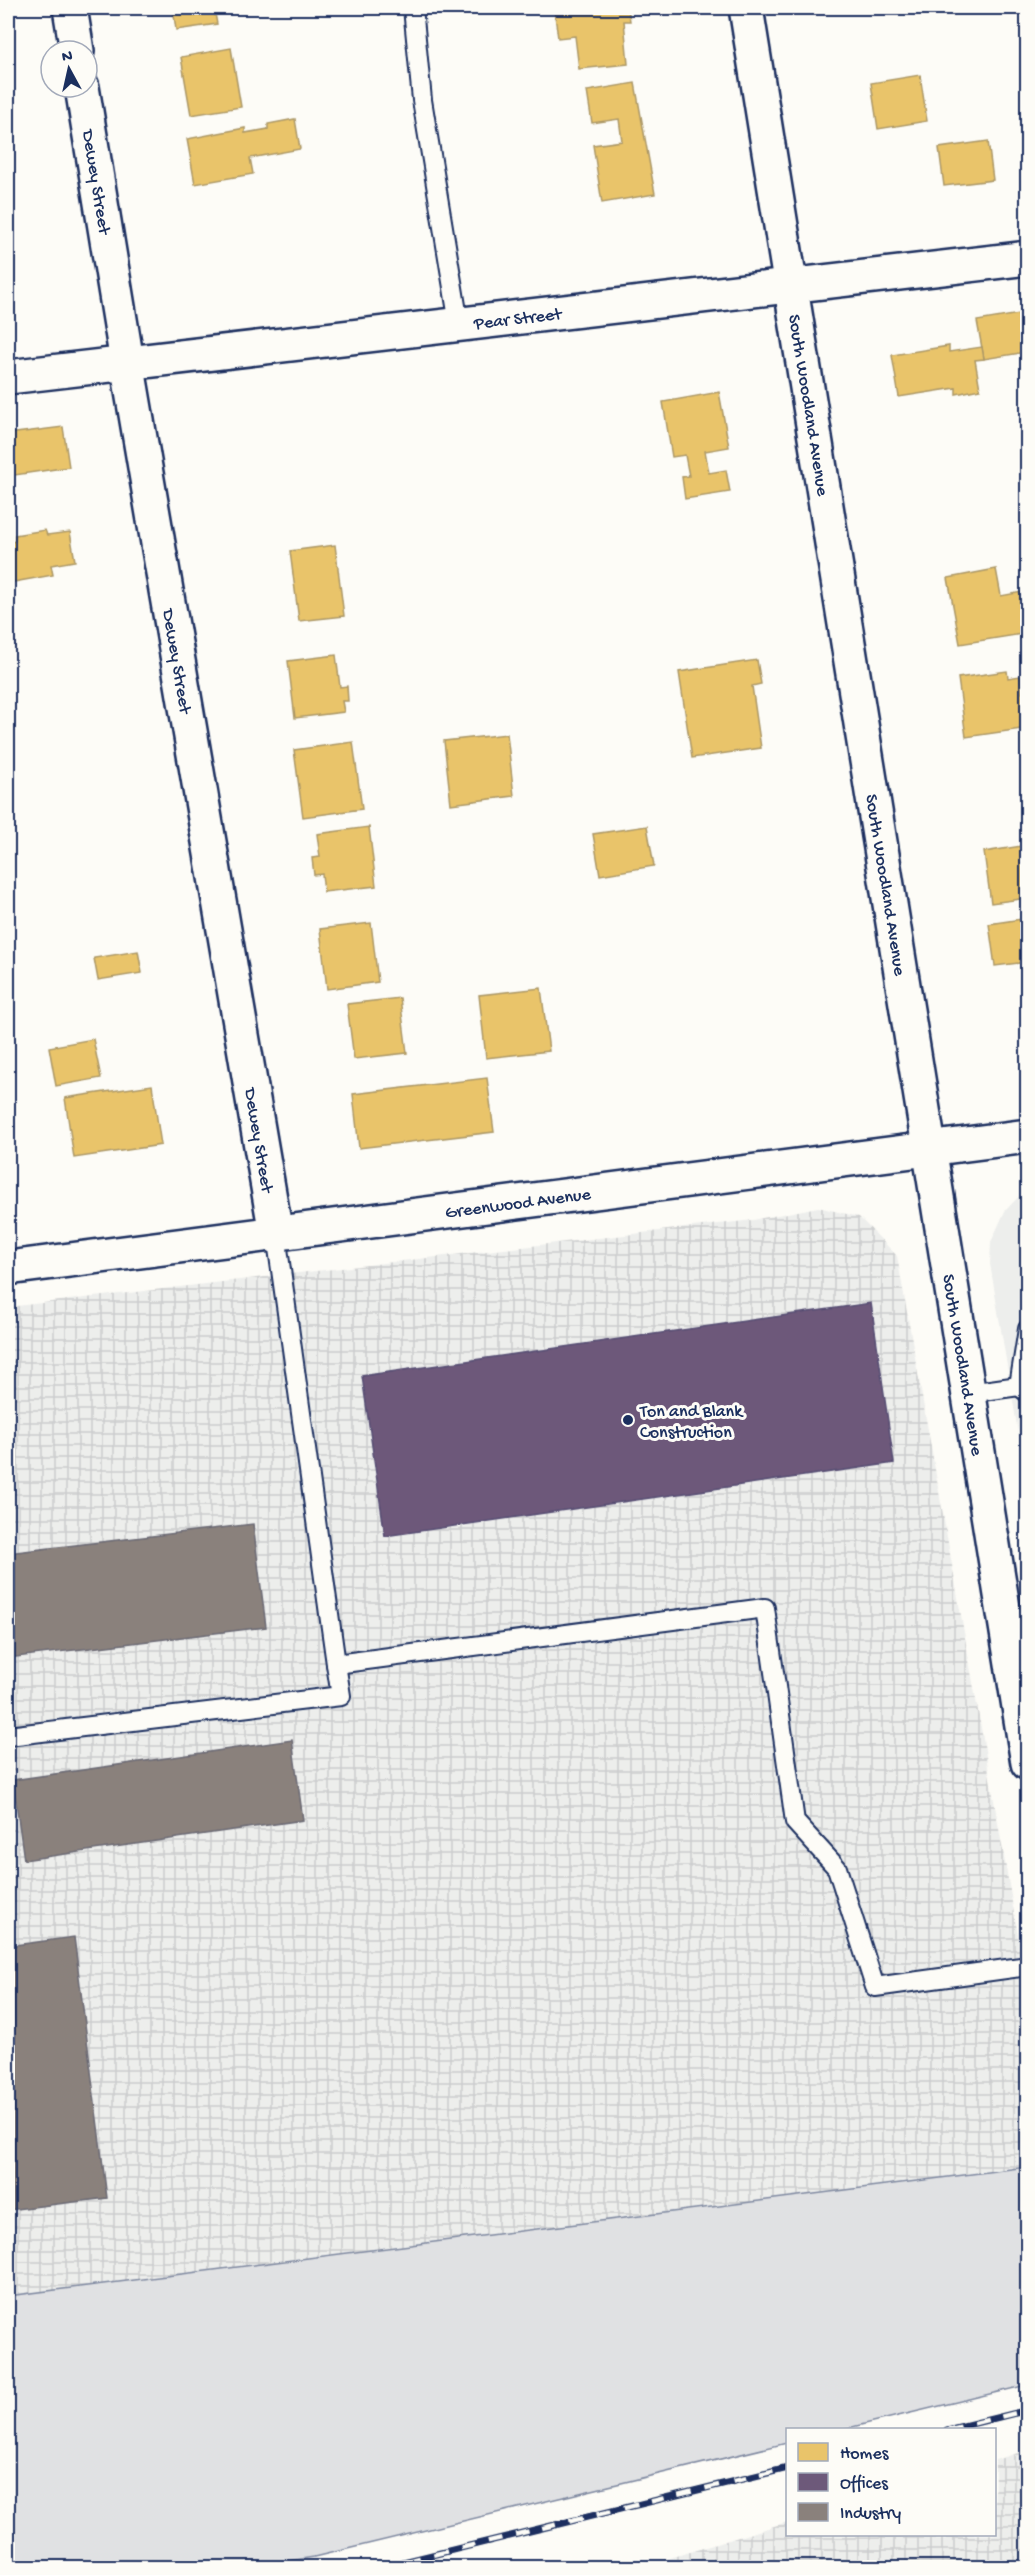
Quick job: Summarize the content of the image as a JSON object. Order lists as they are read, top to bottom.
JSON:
{
  "streets": {
    "street": [
      "Dewey Street",
      "Pear Street",
      "South Woodland Avenue",
      "Greenwood Avenue"
    ]
  },
  "crossings": [
    ["Dewey Street", "Pear Street"],
    ["Dewey Street", "Greenwood Avenue"],
    ["Pear Street", "South Woodland Avenue"],
    ["South Woodland Avenue", "Greenwood Avenue"]
  ],
  "places": ["Ton and Blank Construction"],
  "legend": ["Homes", "Offices", "Industry"],
  "north": "top"
}
